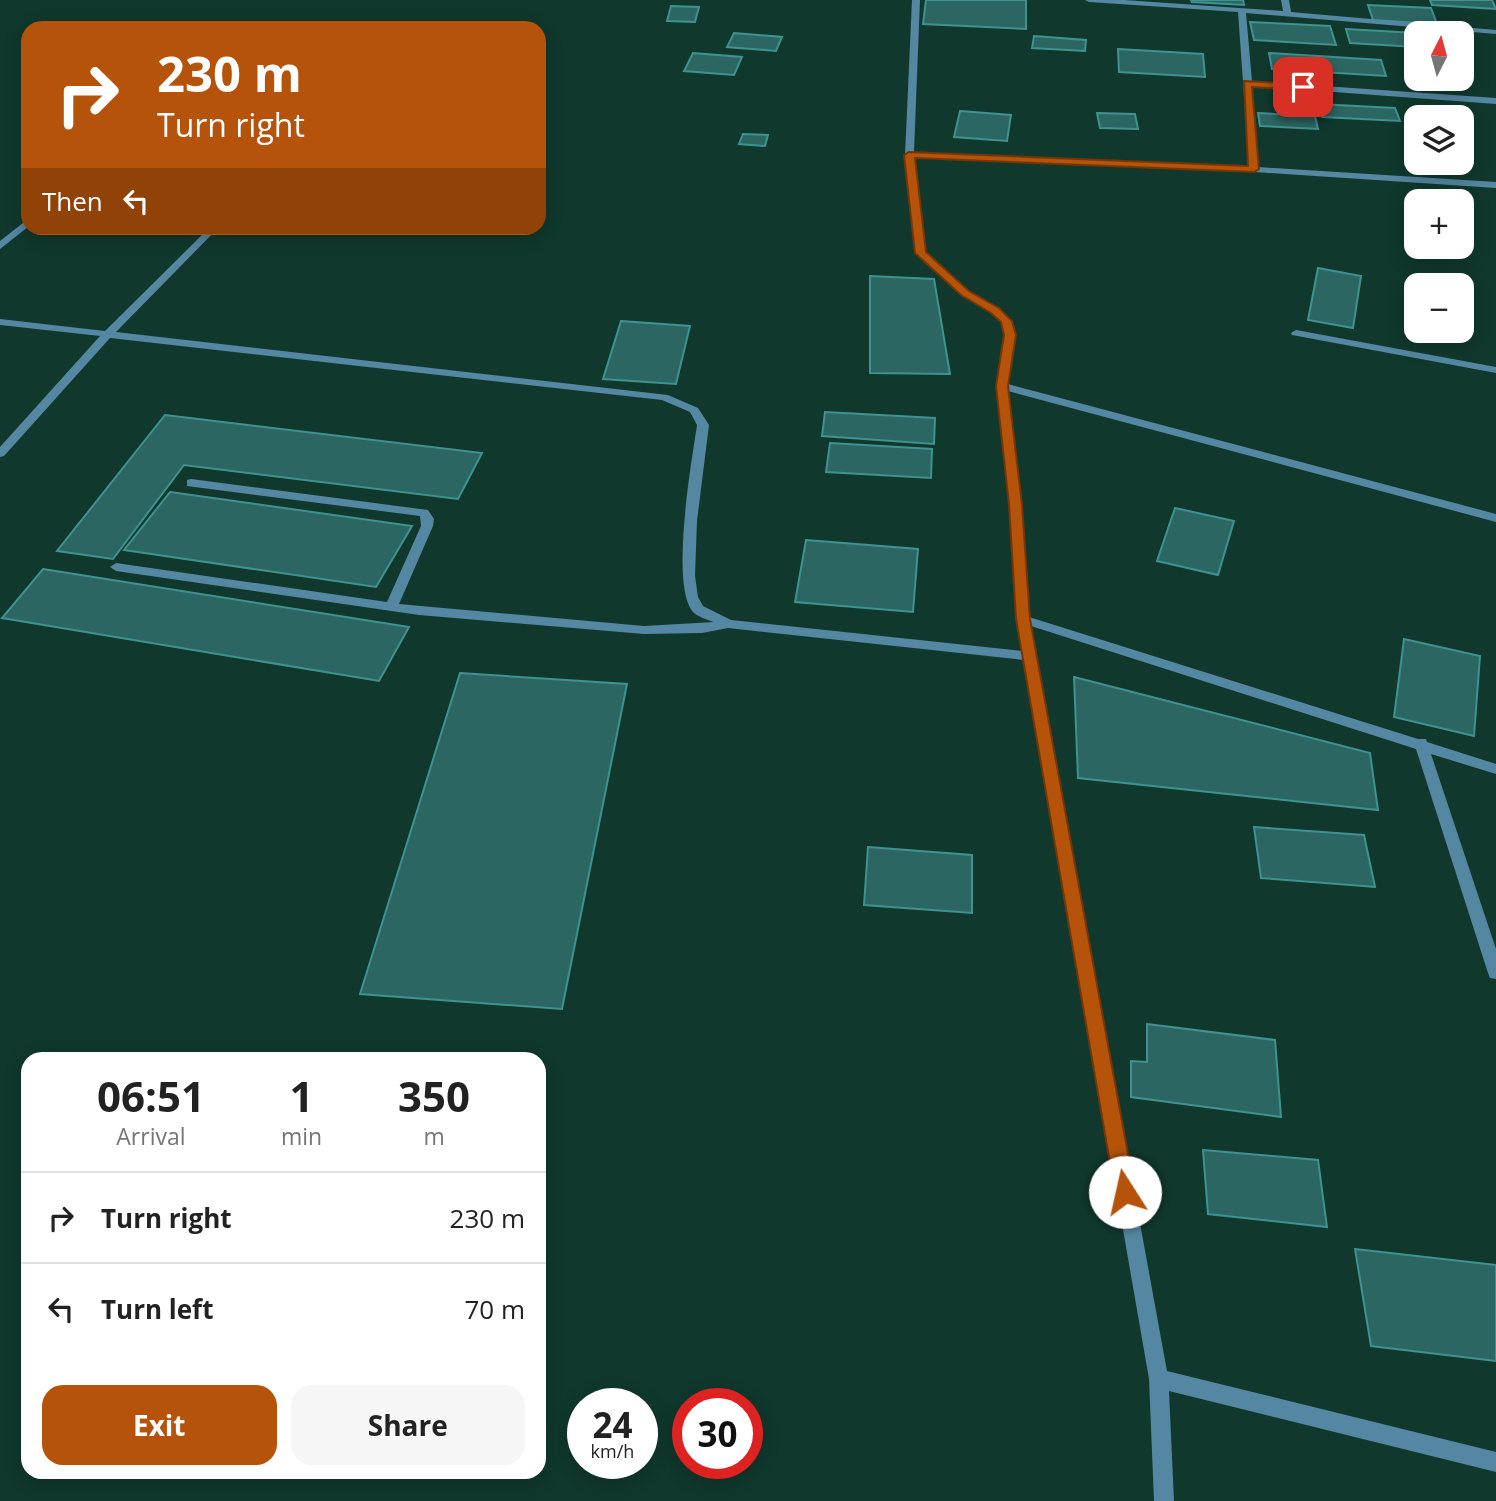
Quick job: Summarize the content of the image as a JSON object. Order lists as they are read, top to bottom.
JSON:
{
  "north": "top",
  "page": {
    "map_buttons": ["+", "−"],
    "turn": ["230 m", "Turn right"],
    "then": "Then",
    "eta": [
      "06:51",
      "Arrival",
      "1",
      "min",
      "350",
      "m"
    ],
    "list": [
      {
        "name": "Turn right",
        "value": "230 m"
      },
      {
        "name": "Turn left",
        "value": "70 m"
      }
    ],
    "buttons": ["Exit", "Share"],
    "speed": "24 km/h",
    "limit": "30"
  }
}
